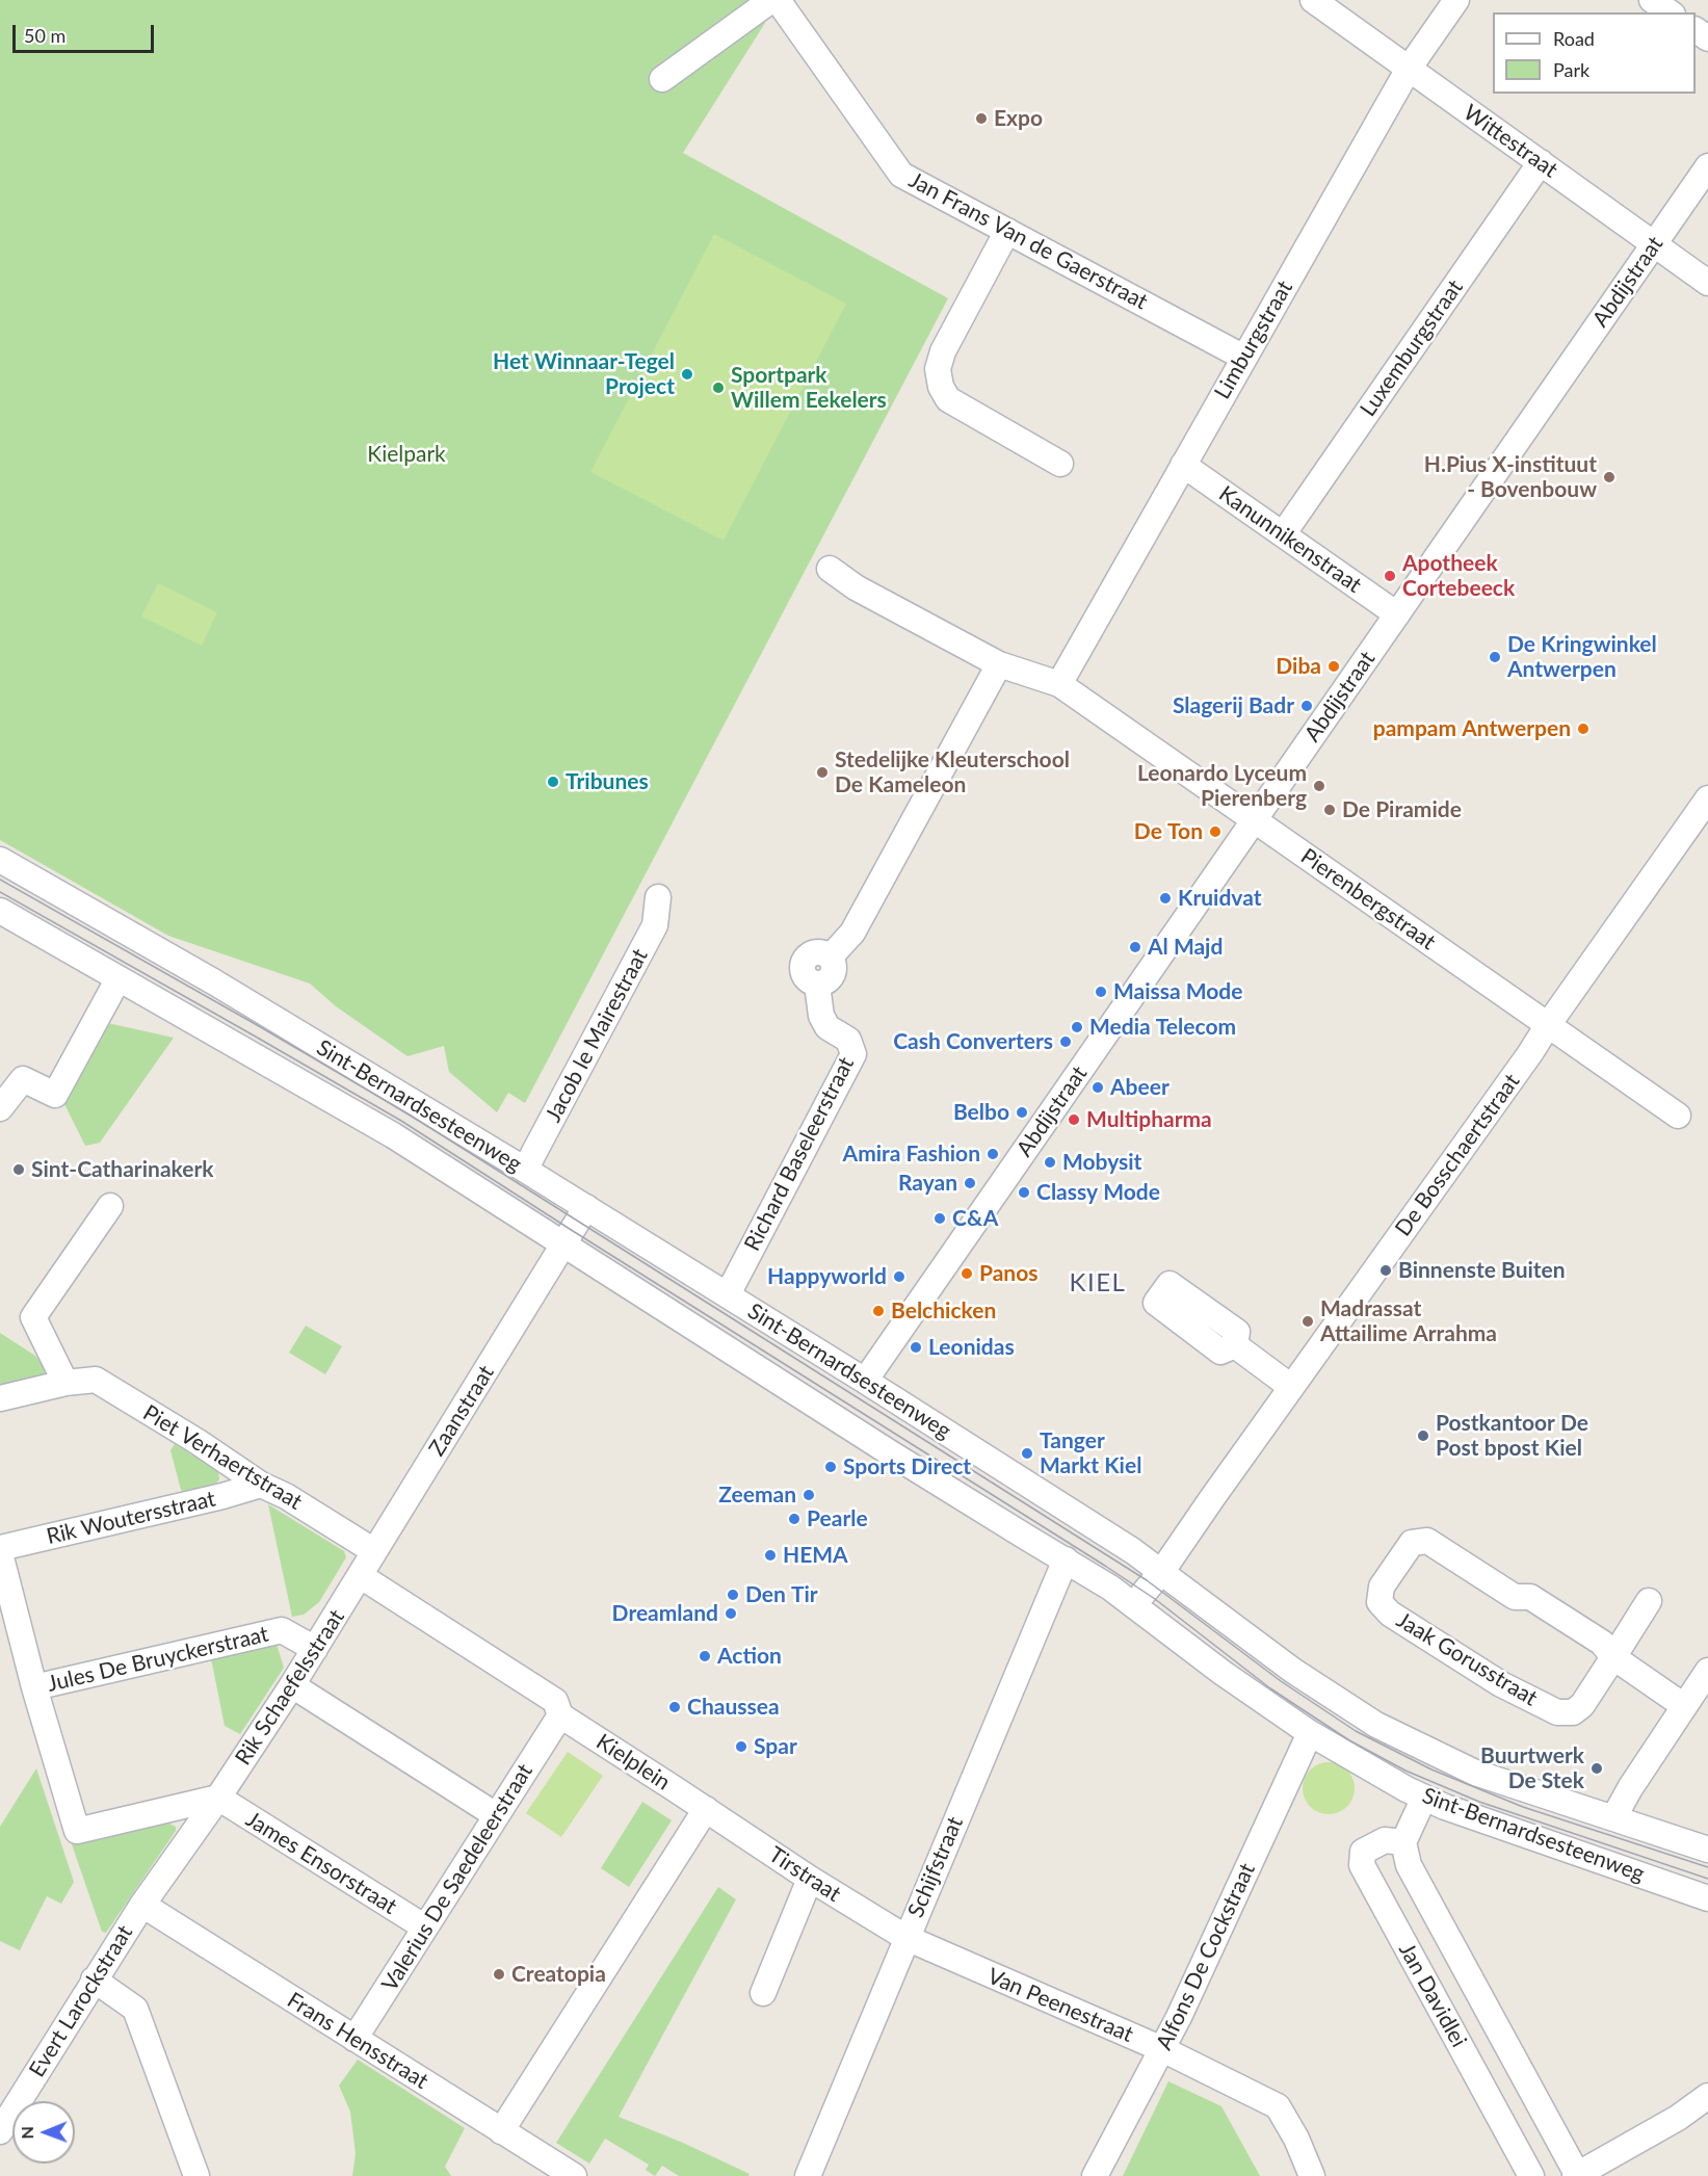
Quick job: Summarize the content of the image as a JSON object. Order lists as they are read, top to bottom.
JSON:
{
  "streets": {
    "street": [
      "Wittestraat",
      "Jan Frans Van de Gaerstraat",
      "Abdijstraat",
      "Limburgstraat",
      "Luxemburgstraat",
      "Kanunnikenstraat",
      "Pierenbergstraat",
      "Jacob le Mairestraat",
      "Sint-Bernardsesteenweg",
      "Richard Baseleerstraat",
      "De Bosschaertstraat",
      "Zaanstraat",
      "Piet Verhaertstraat",
      "Rik Woutersstraat",
      "Jules De Bruyckerstraat",
      "Jaak Gorusstraat",
      "Rik Schaefelsstraat",
      "Kielplein",
      "James Ensorstraat",
      "Schijfstraat",
      "Tirstraat",
      "Valerius De Saedeleerstraat",
      "Alfons De Cockstraat",
      "Jan Davidlei",
      "Evert Larockstraat",
      "Van Peenestraat",
      "Frans Hensstraat"
    ]
  },
  "crossings": [
    ["Wittestraat", "Abdijstraat"],
    ["Wittestraat", "Limburgstraat"],
    ["Wittestraat", "Luxemburgstraat"],
    ["Jan Frans Van de Gaerstraat", "Limburgstraat"],
    ["Abdijstraat", "Kanunnikenstraat"],
    ["Abdijstraat", "Pierenbergstraat"],
    ["Abdijstraat", "Sint-Bernardsesteenweg"],
    ["Limburgstraat", "Kanunnikenstraat"],
    ["Limburgstraat", "Pierenbergstraat"],
    ["Luxemburgstraat", "Kanunnikenstraat"],
    ["Pierenbergstraat", "Richard Baseleerstraat"],
    ["Pierenbergstraat", "De Bosschaertstraat"],
    ["Jacob le Mairestraat", "Sint-Bernardsesteenweg"],
    ["Sint-Bernardsesteenweg", "Richard Baseleerstraat"],
    ["Sint-Bernardsesteenweg", "De Bosschaertstraat"],
    ["Sint-Bernardsesteenweg", "Zaanstraat"],
    ["Sint-Bernardsesteenweg", "Schijfstraat"],
    ["Sint-Bernardsesteenweg", "Alfons De Cockstraat"],
    ["Zaanstraat", "Piet Verhaertstraat"],
    ["Zaanstraat", "Rik Schaefelsstraat"],
    ["Zaanstraat", "Kielplein"],
    ["Piet Verhaertstraat", "Rik Woutersstraat"],
    ["Jules De Bruyckerstraat", "Rik Schaefelsstraat"],
    ["Rik Schaefelsstraat", "Kielplein"],
    ["Rik Schaefelsstraat", "James Ensorstraat"],
    ["Rik Schaefelsstraat", "Evert Larockstraat"],
    ["Rik Schaefelsstraat", "Frans Hensstraat"],
    ["Kielplein", "Tirstraat"],
    ["Kielplein", "Valerius De Saedeleerstraat"],
    ["James Ensorstraat", "Valerius De Saedeleerstraat"],
    ["Schijfstraat", "Tirstraat"],
    ["Schijfstraat", "Van Peenestraat"],
    ["Tirstraat", "Van Peenestraat"],
    ["Valerius De Saedeleerstraat", "Frans Hensstraat"],
    ["Alfons De Cockstraat", "Van Peenestraat"],
    ["Evert Larockstraat", "Frans Hensstraat"]
  ],
  "districts": ["KIEL"],
  "parks": ["Kielpark"],
  "places": [
    "Expo",
    "Het Winnaar-Tegel Project",
    "Sportpark Willem Eekelers",
    "H.Pius X-instituut - Bovenbouw",
    "Apotheek Cortebeeck",
    "De Kringwinkel Antwerpen",
    "Diba",
    "Slagerij Badr",
    "pampam Antwerpen",
    "Stedelijke Kleuterschool De Kameleon",
    "Tribunes",
    "Leonardo Lyceum Pierenberg",
    "De Piramide",
    "De Ton",
    "Kruidvat",
    "Al Majd",
    "Maissa Mode",
    "Media Telecom",
    "Cash Converters",
    "Abeer",
    "Belbo",
    "Multipharma",
    "Amira Fashion",
    "Mobysit",
    "Sint-Catharinakerk",
    "Rayan",
    "Classy Mode",
    "C&A",
    "Binnenste Buiten",
    "Panos",
    "Happyworld",
    "Belchicken",
    "Madrassat Attailime Arrahma",
    "Leonidas",
    "Postkantoor De Post bpost Kiel",
    "Tanger Markt Kiel",
    "Sports Direct",
    "Zeeman",
    "Pearle",
    "HEMA",
    "Den Tir",
    "Dreamland",
    "Action",
    "Chaussea",
    "Spar",
    "Buurtwerk De Stek",
    "Creatopia"
  ],
  "legend": ["Road", "Park"],
  "scale_bar": "50 m",
  "north": "left"
}
